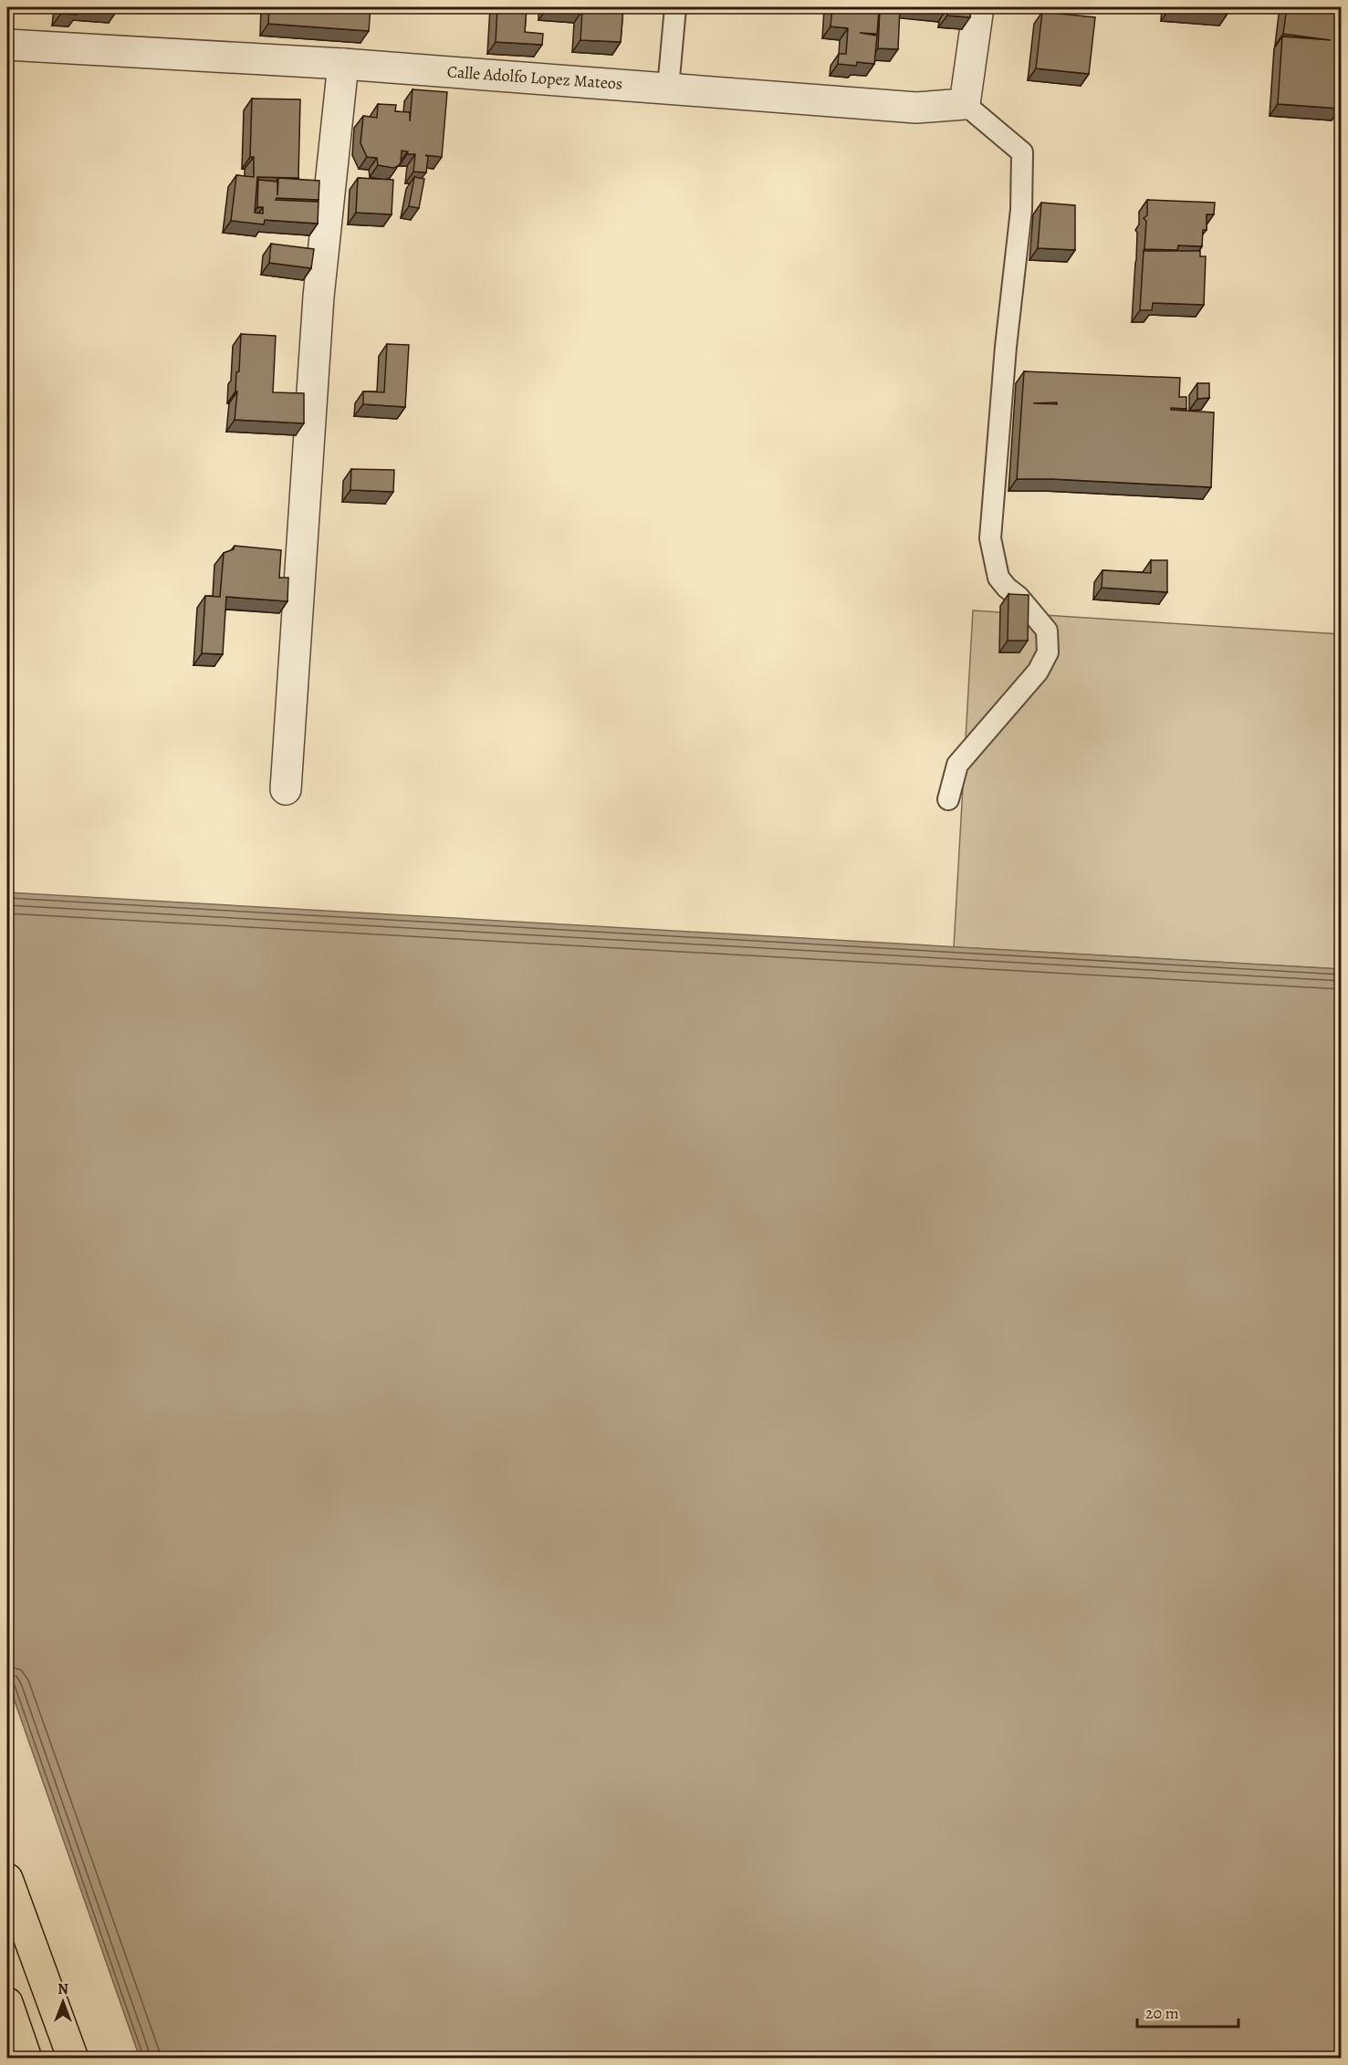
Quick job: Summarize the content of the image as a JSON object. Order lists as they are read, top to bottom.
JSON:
{
  "streets": {
    "street": ["Calle Adolfo Lopez Mateos"]
  },
  "scale_bar": "20 m",
  "north": "top"
}
